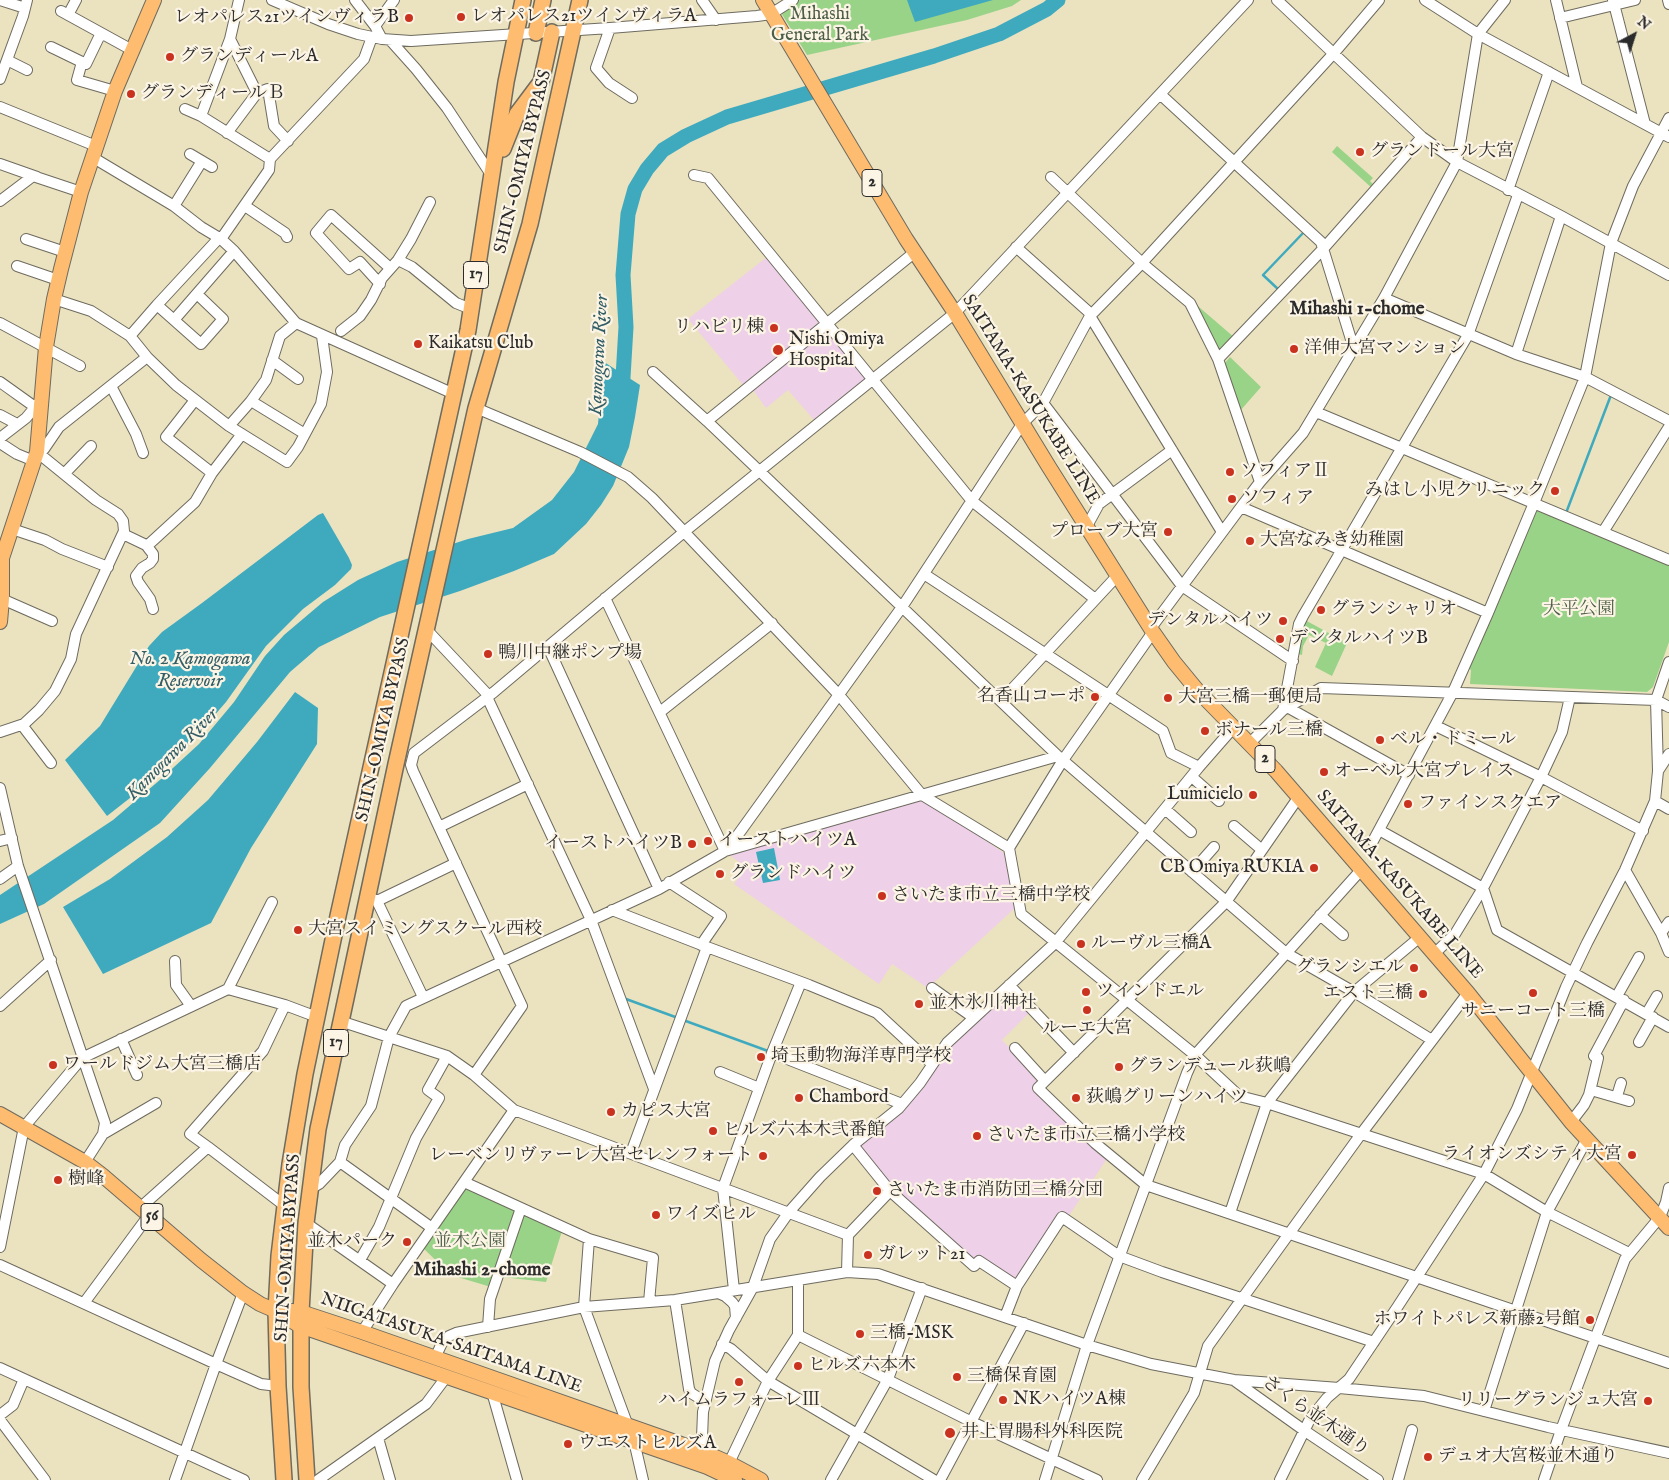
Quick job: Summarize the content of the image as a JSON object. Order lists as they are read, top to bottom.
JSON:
{
  "streets": {
    "highway": ["SHIN-OMIYA BYPASS", "17"],
    "main road": [
      "2",
      "SAITAMA-KASUKABE LINE",
      "56",
      "NIIGATASUKA-SAITAMA LINE"
    ],
    "street": ["さくら並木通り"]
  },
  "crossings": [
    ["SHIN-OMIYA BYPASS", "56"],
    ["SHIN-OMIYA BYPASS", "NIIGATASUKA-SAITAMA LINE"],
    ["56", "NIIGATASUKA-SAITAMA LINE"]
  ],
  "districts": ["Mihashi 1-chome", "Mihashi 2-chome"],
  "water": ["Kamogawa River", "No. 2 Kamogawa Reservoir"],
  "parks": ["Mihashi General Park", "大平公園", "並木公園"],
  "places": [
    "レオパレス21ツインヴィラA",
    "レオパレス21ツインヴィラB",
    "グランディールA",
    "グランディールＢ",
    "グランドール大宮",
    "リハビリ棟",
    "Kaikatsu Club",
    "洋伸大宮マンション",
    "Nishi Omiya Hospital",
    "ソフィアⅡ",
    "みはし小児クリニック",
    "ソフィア",
    "プローブ大宮",
    "大宮なみき幼稚園",
    "グランシャリオ",
    "デンタルハイツ",
    "デンタルハイツB",
    "鴨川中継ポンプ場",
    "名香山コーポ",
    "大宮三橋一郵便局",
    "ボナール三橋",
    "ベル・ドミール",
    "オーベル大宮プレイス",
    "Lumicielo",
    "ファインスクエア",
    "イーストハイツA",
    "イーストハイツB",
    "CB Omiya RUKIA",
    "グランドハイツ",
    "さいたま市立三橋中学校",
    "大宮スイミングスクール西校",
    "ルーヴル三橋A",
    "グランシエル",
    "ツインドエル",
    "サニーコート三橋",
    "エスト三橋",
    "並木氷川神社",
    "ルーエ大宮",
    "埼玉動物海洋専門学校",
    "ワールドジム大宮三橋店",
    "グランデュール荻嶋",
    "Chambord",
    "荻嶋グリーンハイツ",
    "カピス大宮",
    "ヒルズ六本木弐番館",
    "さいたま市立三橋小学校",
    "ライオンズシティ大宮",
    "レーベンリヴァーレ大宮セレンフォート",
    "樹峰",
    "さいたま市消防団三橋分団",
    "ワイズヒル",
    "並木パーク",
    "ガレット21",
    "ホワイトパレス新藤2号館",
    "三橋-MSK",
    "ヒルズ六本木",
    "三橋保育園",
    "ハイムラフォーレⅢ",
    "NKハイツA棟",
    "リリーグランジュ大宮",
    "井上胃腸科外科医院",
    "ウエストヒルズA",
    "デュオ大宮桜並木通り"
  ],
  "north": "top right"
}
